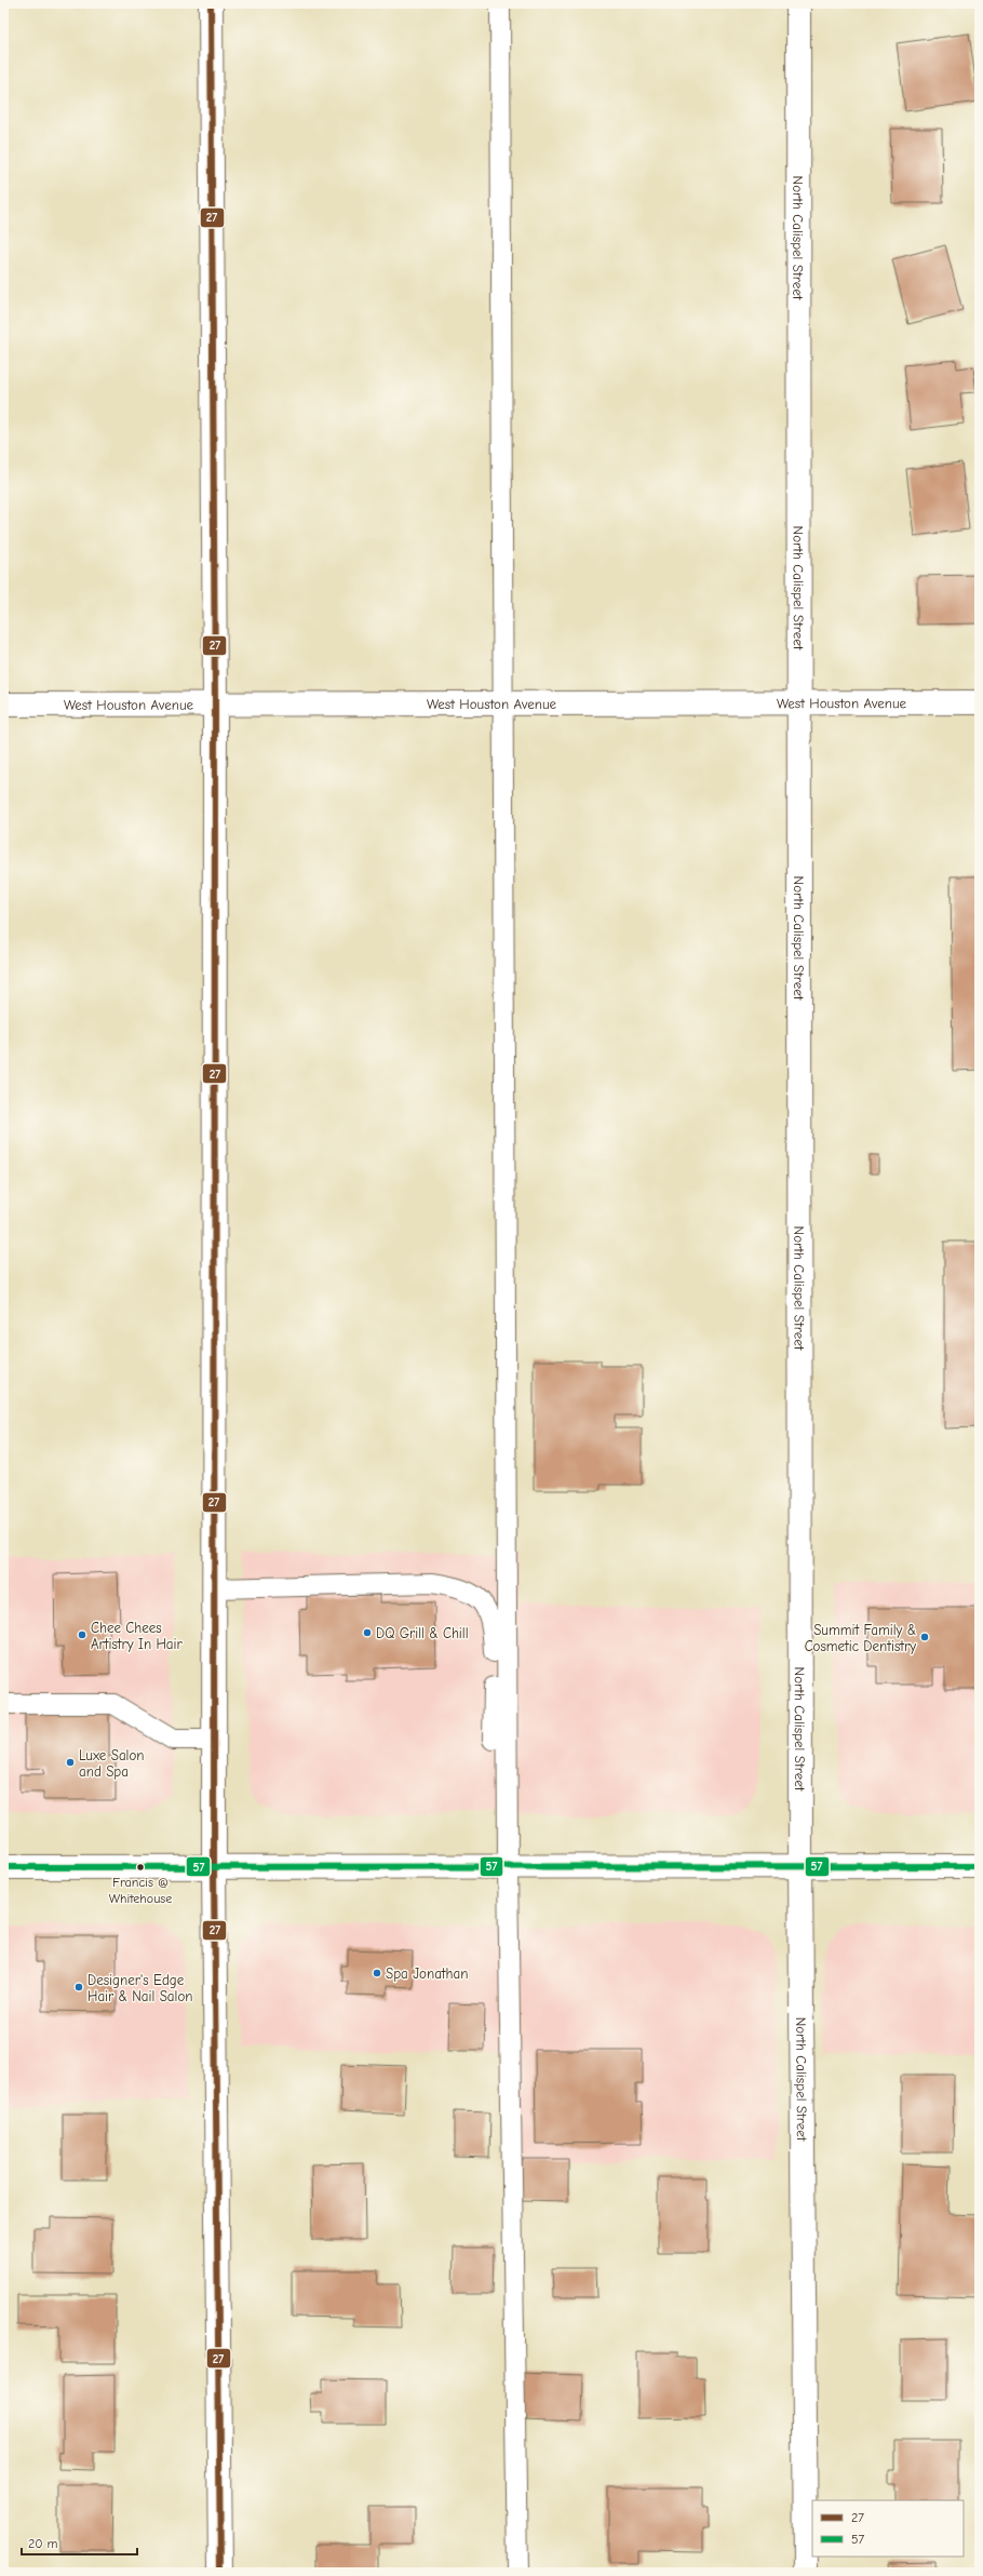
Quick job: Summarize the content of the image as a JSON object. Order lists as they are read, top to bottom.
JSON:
{
  "streets": {
    "street": ["North Calispel Street", "West Houston Avenue"]
  },
  "crossings": [
    ["North Calispel Street", "West Houston Avenue"]
  ],
  "places": [
    "DQ Grill & Chill",
    "Chee Chees Artistry In Hair",
    "Summit Family & Cosmetic Dentistry",
    "Luxe Salon and Spa",
    "Francis @ Whitehouse",
    "Spa Jonathan",
    "Designer's Edge Hair & Nail Salon"
  ],
  "lines": ["transit line 27", "transit line 57"],
  "legend": ["27", "57"],
  "scale_bar": "20 m"
}
